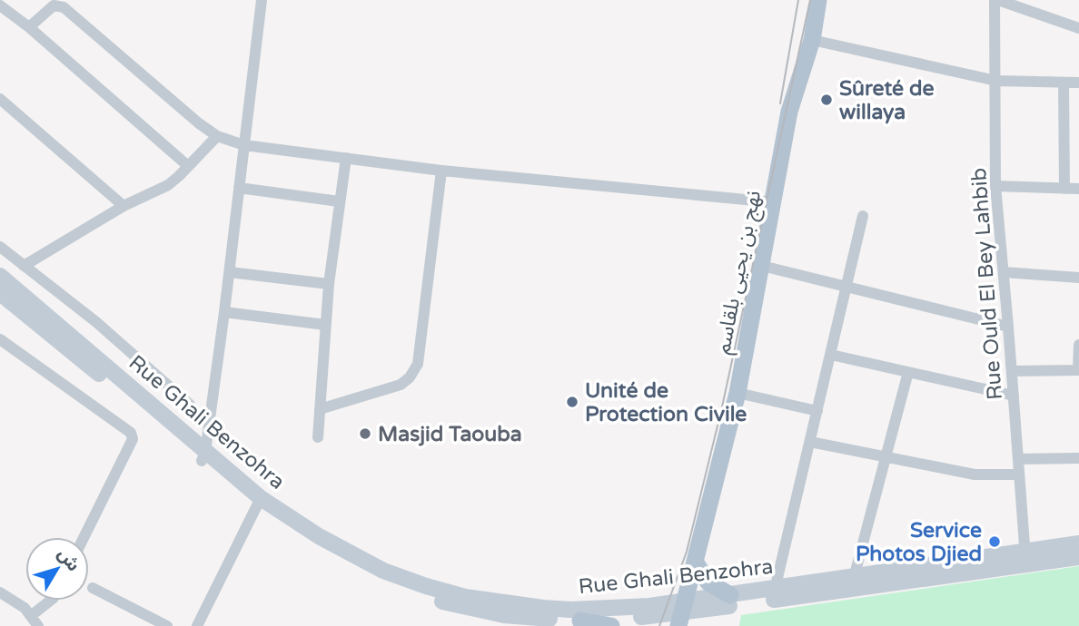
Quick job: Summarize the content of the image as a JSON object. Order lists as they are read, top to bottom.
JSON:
{
  "streets": {
    "main road": ["نهج بن يحيى بلقاسم", "Rue Ghali Benzohra"],
    "street": ["Rue Ould El Bey Lahbib"]
  },
  "crossings": [
    ["نهج بن يحيى بلقاسم", "Rue Ghali Benzohra"],
    ["Rue Ould El Bey Lahbib", "Rue Ghali Benzohra"]
  ],
  "places": [
    "Sûreté de willaya",
    "Unité de Protection Civile",
    "Masjid Taouba",
    "Service Photos Djied"
  ],
  "north": "top right"
}
